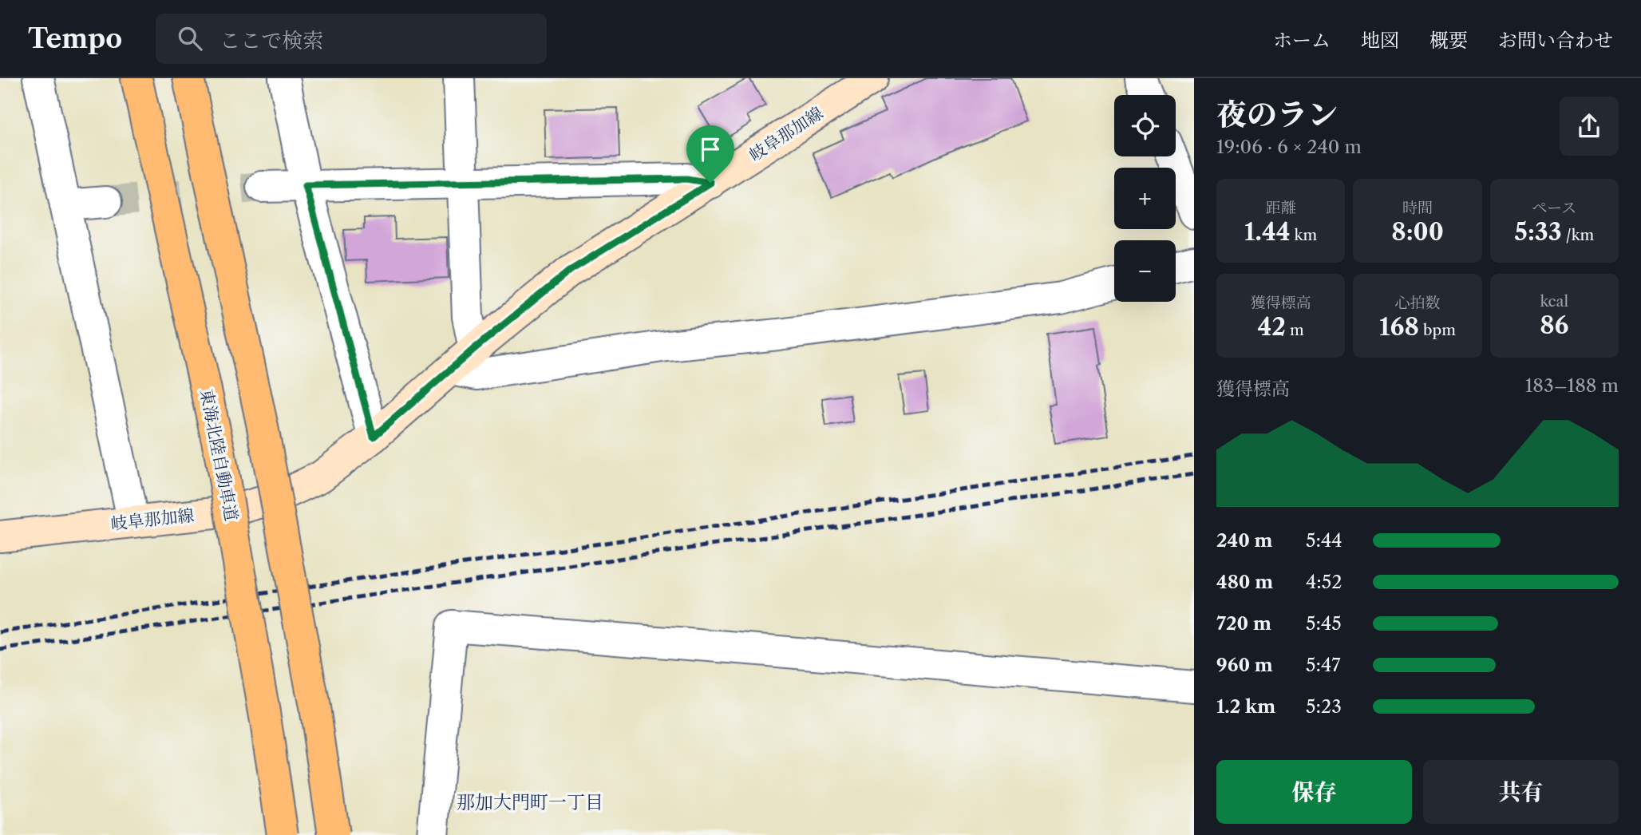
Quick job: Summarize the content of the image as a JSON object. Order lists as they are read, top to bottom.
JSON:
{
  "streets": {
    "highway": ["東海北陸自動車道"],
    "main road": ["岐阜那加線"]
  },
  "districts": ["那加大門町一丁目"],
  "page": {
    "header": "Tempo",
    "search": "ここで検索",
    "nav": [
      "ホーム",
      "地図",
      "概要",
      "お問い合わせ"
    ],
    "heading": ["夜のラン", "19:06 · 6 × 240 m"],
    "map_buttons": ["+", "−"],
    "stats": [
      ["距離", "1.44 km"],
      ["時間", "8:00"],
      ["ペース", "5:33 /km"],
      ["獲得標高", "42 m"],
      ["心拍数", "168 bpm"],
      ["kcal", "86"]
    ],
    "chart": ["獲得標高", "183–188 m"],
    "list": [
      {
        "name": "240 m",
        "note": "5:44"
      },
      {
        "name": "480 m",
        "note": "4:52"
      },
      {
        "name": "720 m",
        "note": "5:45"
      },
      {
        "name": "960 m",
        "note": "5:47"
      },
      {
        "name": "1.2 km",
        "note": "5:23"
      }
    ],
    "buttons": ["保存", "共有"]
  }
}
